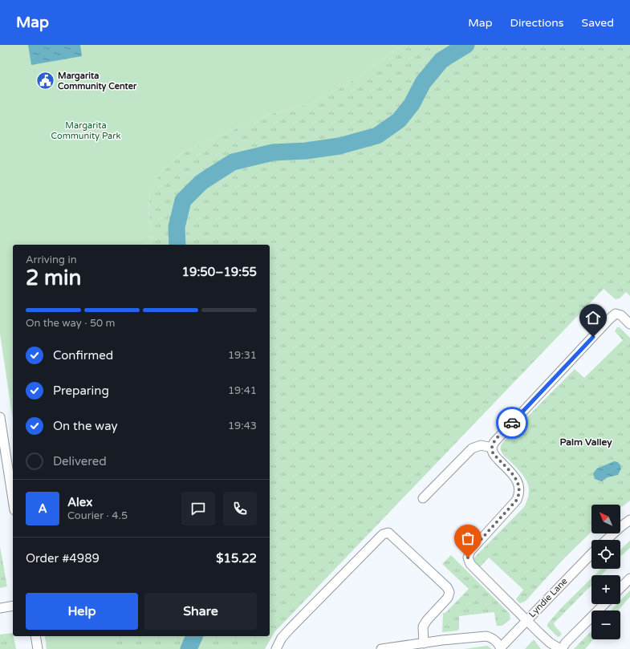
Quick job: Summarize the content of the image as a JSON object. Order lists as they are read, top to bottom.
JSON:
{
  "streets": {
    "lane": ["Lyndie Lane"]
  },
  "districts": ["Palm Valley"],
  "parks": ["Margarita Community Park"],
  "places": {
    "public building": ["Margarita Community Center"]
  },
  "north": "top left",
  "page": {
    "header": "Map",
    "nav": ["Map", "Directions", "Saved"],
    "heading": ["2 min", "Arriving in", "19:50–19:55"],
    "panel": [
      "Alex",
      "Courier · 4.5",
      "Order #4989",
      "$15.22"
    ],
    "bar": "On the way · 50 m",
    "list": [
      ["Confirmed", "19:31"],
      ["Preparing", "19:41"],
      ["On the way", "19:43"],
      "Delivered"
    ],
    "round": "A",
    "map_buttons": ["+", "−"],
    "buttons": ["Help", "Share"]
  }
}
